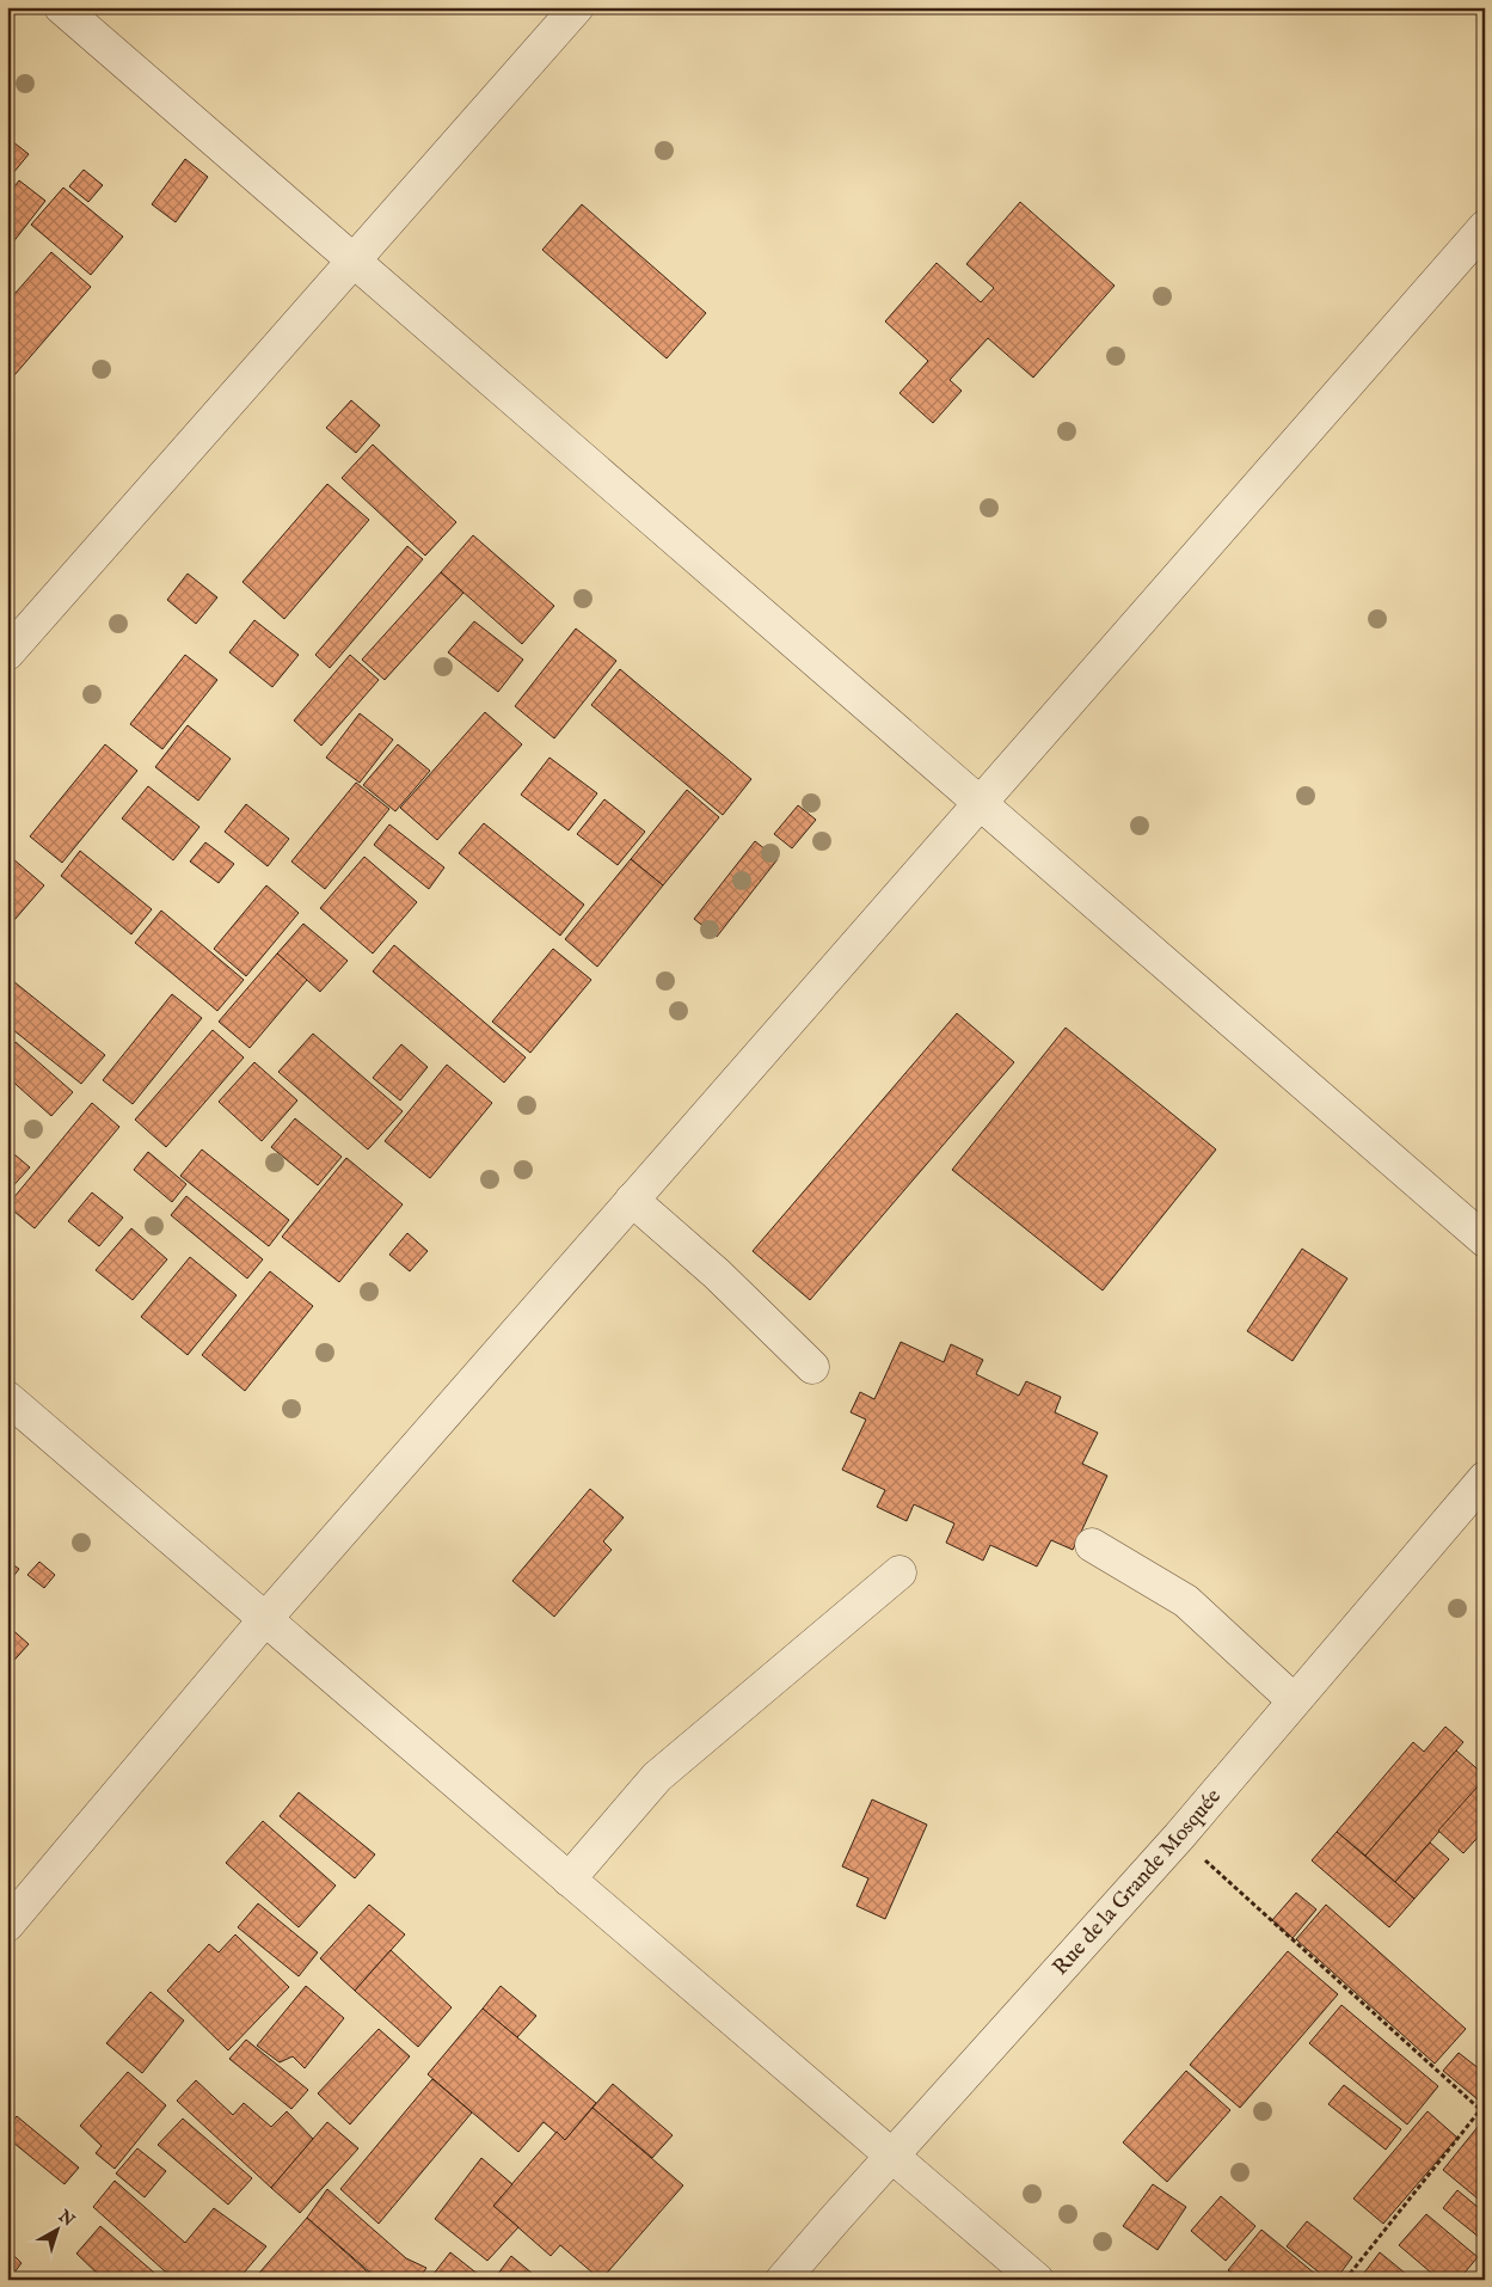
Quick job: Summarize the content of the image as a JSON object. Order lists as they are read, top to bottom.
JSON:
{
  "streets": {
    "street": ["Rue de la Grande Mosquée"]
  },
  "north": "top right"
}
